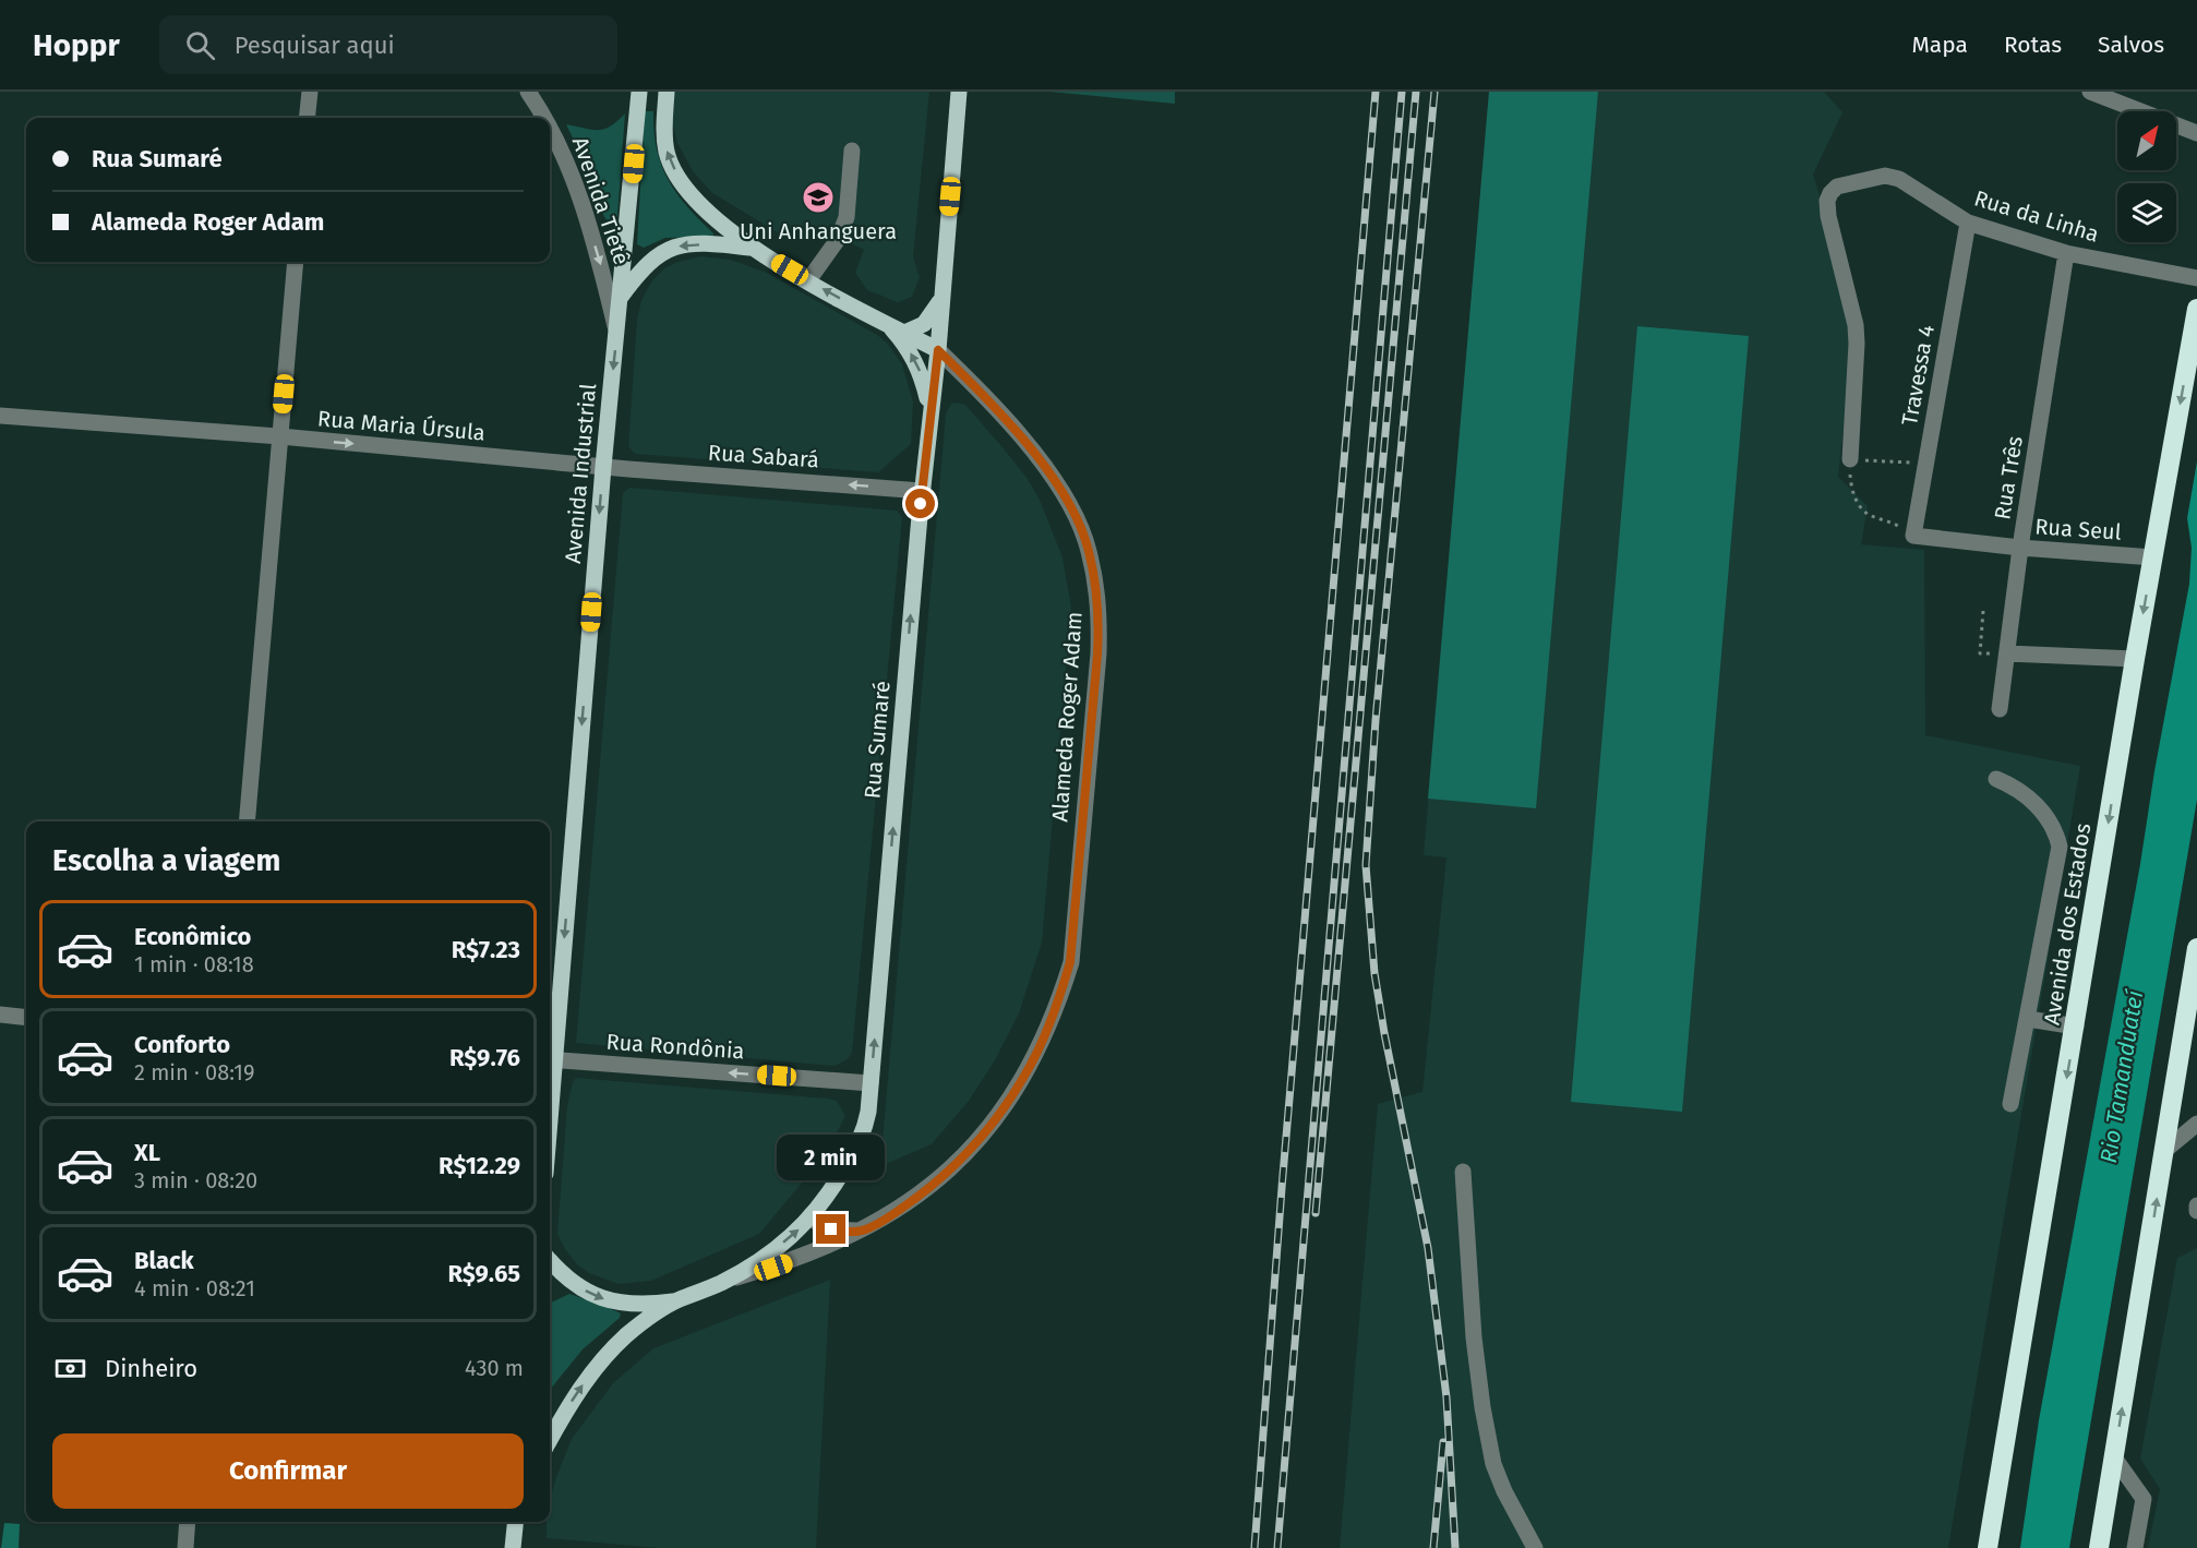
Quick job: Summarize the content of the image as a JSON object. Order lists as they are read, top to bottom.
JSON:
{
  "streets": {
    "highway": ["Avenida dos Estados"],
    "main road": ["Avenida Industrial", "Alameda Roger Adam", "Rua Sumaré"],
    "street": [
      "Avenida Tietê",
      "Rua da Linha",
      "Travessa 4",
      "Rua Maria Úrsula",
      "Rua Sabará",
      "Rua Três",
      "Rua Seul",
      "Rua Rondônia"
    ]
  },
  "crossings": [
    ["Avenida Tietê", "Avenida Industrial"],
    ["Rua da Linha", "Travessa 4"],
    ["Rua da Linha", "Rua Três"],
    ["Travessa 4", "Rua Seul"],
    ["Rua Maria Úrsula", "Rua Sabará"],
    ["Rua Maria Úrsula", "Avenida Industrial"],
    ["Rua Sabará", "Avenida Industrial"],
    ["Rua Sabará", "Rua Sumaré"],
    ["Avenida Industrial", "Alameda Roger Adam"],
    ["Avenida Industrial", "Rua Rondônia"],
    ["Rua Três", "Rua Seul"],
    ["Rua Seul", "Avenida dos Estados"],
    ["Alameda Roger Adam", "Rua Sumaré"],
    ["Rua Sumaré", "Rua Rondônia"]
  ],
  "one_way": [
    "Avenida Tietê",
    "Rua Maria Úrsula",
    "Rua Sabará",
    "Avenida Industrial",
    "Rua Sumaré",
    "Rua Rondônia"
  ],
  "water": ["Rio Tamanduateí"],
  "places": {
    "school or university": ["Uni Anhanguera"]
  },
  "north": "top right",
  "page": {
    "header": "Hoppr",
    "search": "Pesquisar aqui",
    "nav": ["Mapa", "Rotas", "Salvos"],
    "banner": ["Rua Sumaré", "Alameda Roger Adam"],
    "heading": "Escolha a viagem",
    "list": [
      {
        "name": "Econômico",
        "note": "1 min · 08:18",
        "value": "R$7.23"
      },
      {
        "name": "Conforto",
        "note": "2 min · 08:19",
        "value": "R$9.76"
      },
      {
        "name": "XL",
        "note": "3 min · 08:20",
        "value": "R$12.29"
      },
      {
        "name": "Black",
        "note": "4 min · 08:21",
        "value": "R$9.65"
      }
    ],
    "bubble": "2 min",
    "pay": ["Dinheiro", "430 m"],
    "buttons": "Confirmar"
  }
}
